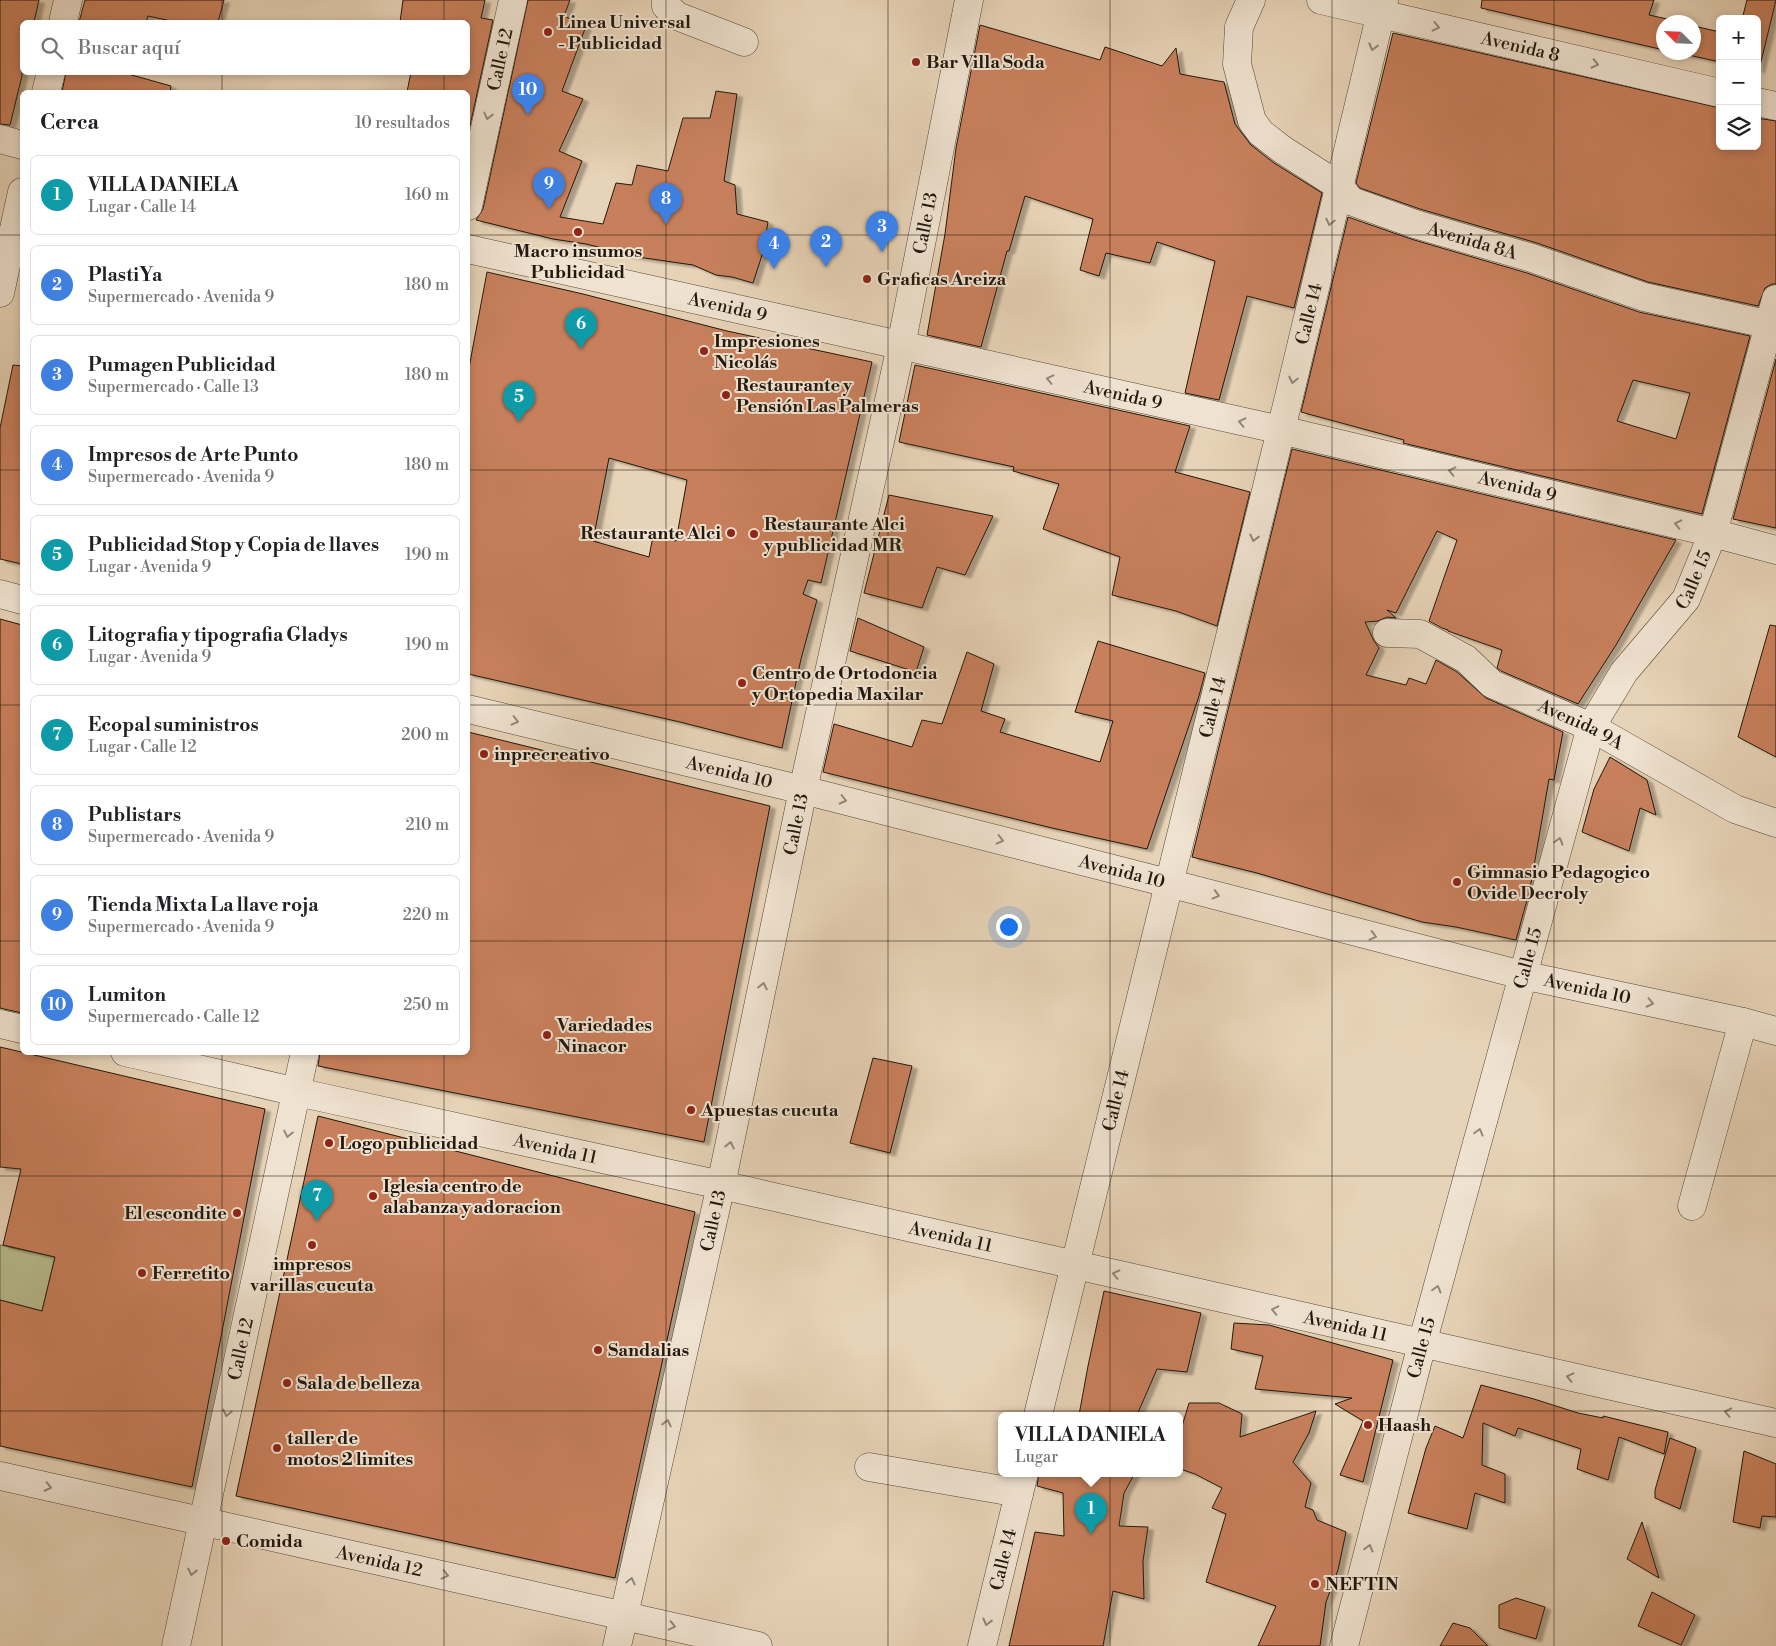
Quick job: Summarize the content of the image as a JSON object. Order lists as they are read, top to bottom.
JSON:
{
  "streets": {
    "street": [
      "Avenida 8",
      "Calle 12",
      "Calle 13",
      "Avenida 8A",
      "Avenida 9",
      "Calle 14",
      "Calle 15",
      "Avenida 9A",
      "Avenida 10",
      "Avenida 11",
      "Avenida 12"
    ]
  },
  "crossings": [
    ["Avenida 8", "Calle 14"],
    ["Calle 12", "Avenida 11"],
    ["Calle 12", "Avenida 12"],
    ["Calle 13", "Avenida 9"],
    ["Calle 13", "Avenida 10"],
    ["Calle 13", "Avenida 11"],
    ["Calle 13", "Avenida 12"],
    ["Avenida 8A", "Calle 14"],
    ["Avenida 8A", "Calle 15"],
    ["Avenida 9", "Calle 14"],
    ["Avenida 9", "Calle 15"],
    ["Calle 14", "Avenida 10"],
    ["Calle 14", "Avenida 11"],
    ["Calle 15", "Avenida 9A"],
    ["Calle 15", "Avenida 10"],
    ["Calle 15", "Avenida 11"]
  ],
  "one_way": [
    "Avenida 8",
    "Calle 12",
    "Calle 13",
    "Avenida 9",
    "Calle 14",
    "Calle 15",
    "Avenida 10",
    "Avenida 11",
    "Avenida 12"
  ],
  "places": [
    "Linea Universal - Publicidad",
    "Bar Villa Soda",
    "Macro insumos Publicidad",
    "Graficas Areiza",
    "Impresiones Nicolás",
    "Restaurante y Pensión Las Palmeras",
    "Restaurante Alci",
    "Restaurante Alci y publicidad MR",
    "Centro de Ortodoncia y Ortopedia Maxilar",
    "inprecreativo",
    "Gimnasio Pedagogico Ovide Decroly",
    "Variedades Ninacor",
    "Apuestas cucuta",
    "Logo publicidad",
    "Iglesia centro de alabanza y adoracion",
    "El escondite",
    "impresos varillas cucuta",
    "Ferretito",
    "Sandalias",
    "Sala de belleza",
    "Haash",
    "taller de motos 2 limites",
    "Comida",
    "NEFTIN"
  ],
  "north": "top left",
  "page": {
    "map_buttons": ["+", "−"],
    "search": "Buscar aquí",
    "pins": [
      "10",
      "9",
      "8",
      "3",
      "2",
      "4",
      "6",
      "5",
      "7",
      "1"
    ],
    "heading": ["Cerca", "10 resultados"],
    "list": [
      {
        "mark": "1",
        "name": "VILLA DANIELA",
        "note": "Lugar · Calle 14",
        "value": "160 m"
      },
      {
        "mark": "2",
        "name": "PlastiYa",
        "note": "Supermercado · Avenida 9",
        "value": "180 m"
      },
      {
        "mark": "3",
        "name": "Pumagen Publicidad",
        "note": "Supermercado · Calle 13",
        "value": "180 m"
      },
      {
        "mark": "4",
        "name": "Impresos de Arte Punto",
        "note": "Supermercado · Avenida 9",
        "value": "180 m"
      },
      {
        "mark": "5",
        "name": "Publicidad Stop y Copia de llaves",
        "note": "Lugar · Avenida 9",
        "value": "190 m"
      },
      {
        "mark": "6",
        "name": "Litografia y tipografia Gladys",
        "note": "Lugar · Avenida 9",
        "value": "190 m"
      },
      {
        "mark": "7",
        "name": "Ecopal suministros",
        "note": "Lugar · Calle 12",
        "value": "200 m"
      },
      {
        "mark": "8",
        "name": "Publistars",
        "note": "Supermercado · Avenida 9",
        "value": "210 m"
      },
      {
        "mark": "9",
        "name": "Tienda Mixta La llave roja",
        "note": "Supermercado · Avenida 9",
        "value": "220 m"
      },
      {
        "mark": "10",
        "name": "Lumiton",
        "note": "Supermercado · Calle 12",
        "value": "250 m"
      }
    ],
    "popup": ["VILLA DANIELA", "Lugar"]
  }
}
